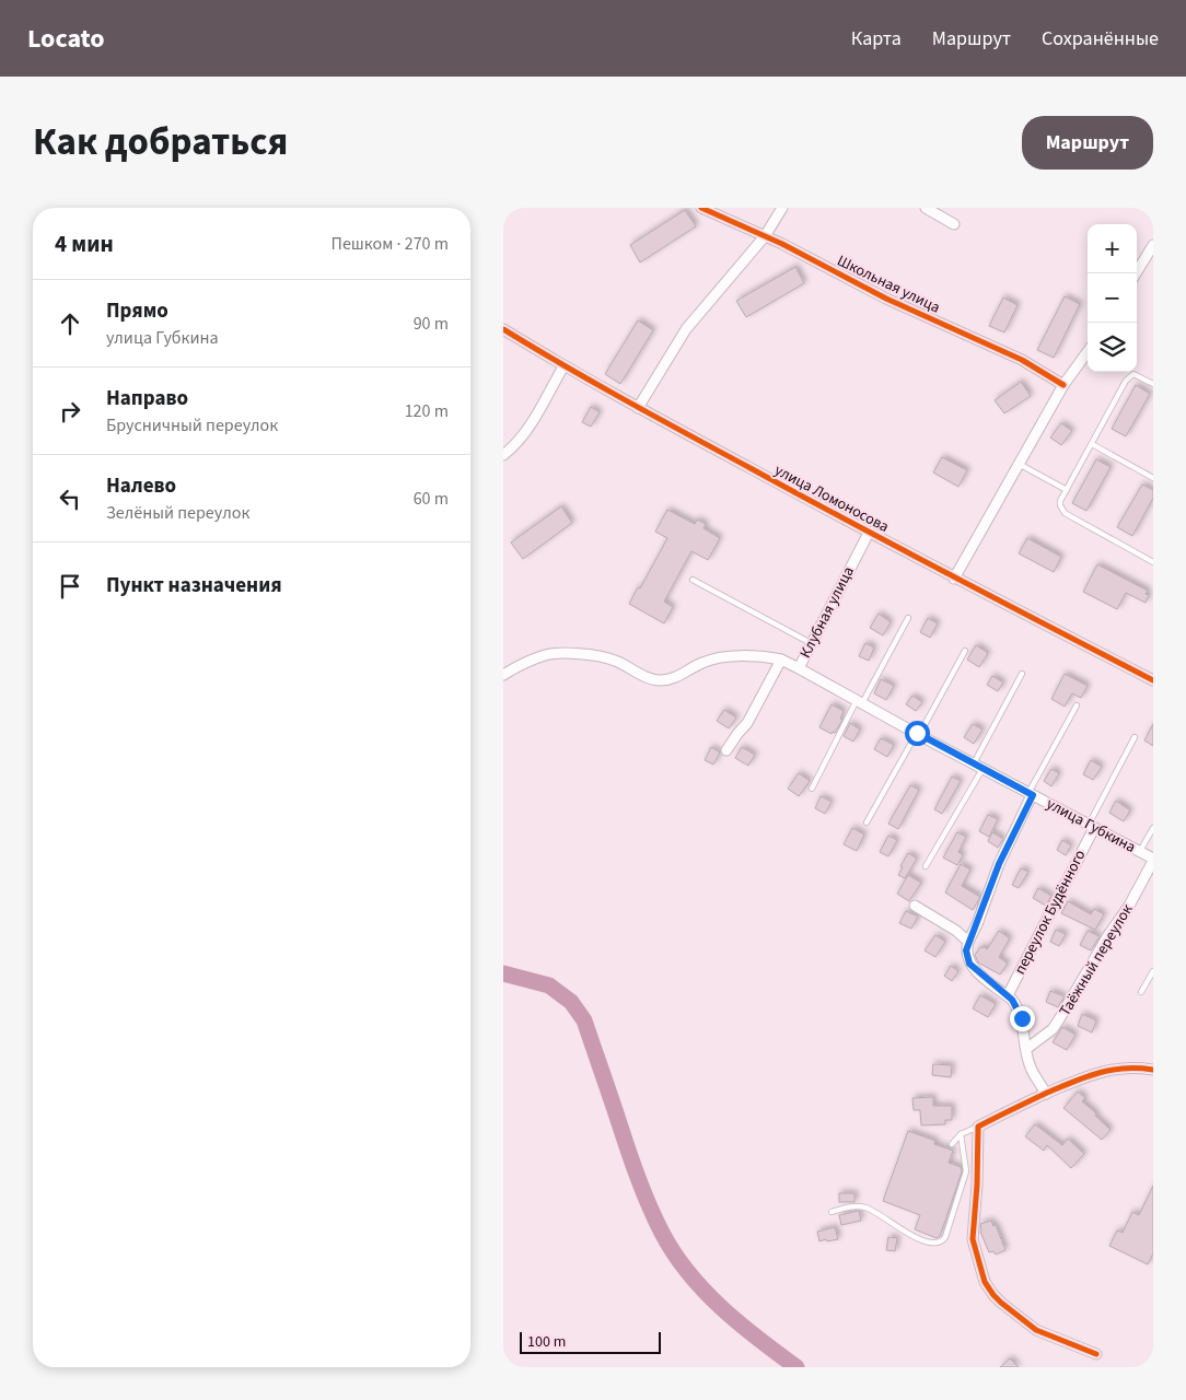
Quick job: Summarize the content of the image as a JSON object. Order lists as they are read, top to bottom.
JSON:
{
  "streets": {
    "street": [
      "Школьная улица",
      "улица Ломоносова",
      "Клубная улица",
      "улица Губкина",
      "переулок Будённого",
      "Таёжный переулок"
    ]
  },
  "crossings": [
    ["улица Ломоносова", "Клубная улица"],
    ["Клубная улица", "улица Губкина"],
    ["улица Губкина", "переулок Будённого"],
    ["улица Губкина", "Таёжный переулок"]
  ],
  "scale_bar": "100 m",
  "page": {
    "header": "Locato",
    "nav": ["Карта", "Маршрут", "Сохранённые"],
    "title": "Как добраться",
    "buttons": "Маршрут",
    "heading": ["4 мин", "Пешком · 270 m"],
    "map_buttons": ["+", "−"],
    "list": [
      ["Прямо", "улица Губкина", "90 m"],
      ["Направо", "Брусничный переулок", "120 m"],
      ["Налево", "Зелёный переулок", "60 m"],
      "Пункт назначения"
    ],
    "scale": "100 m"
  }
}
